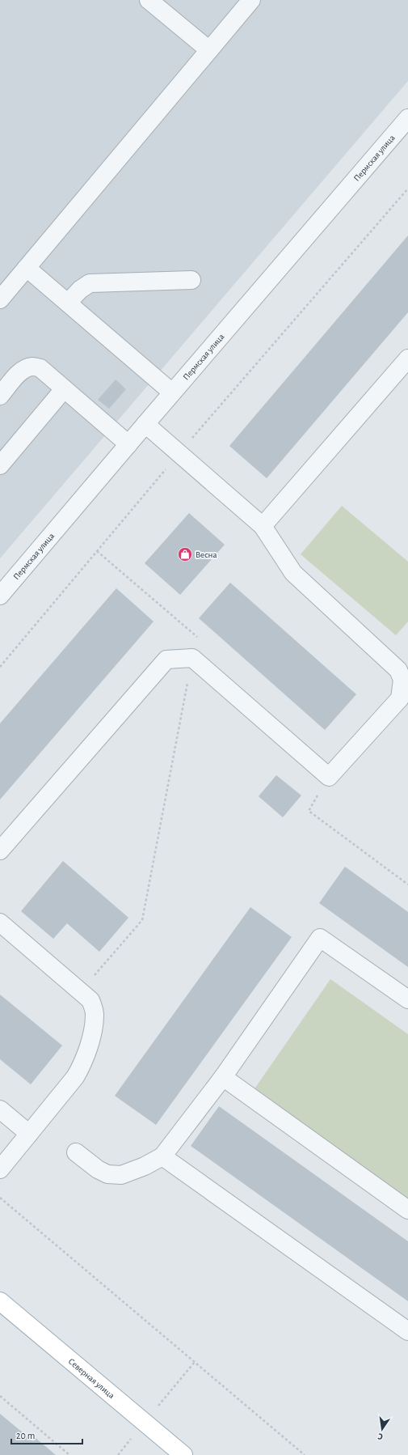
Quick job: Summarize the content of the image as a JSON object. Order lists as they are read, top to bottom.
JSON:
{
  "streets": {
    "main road": ["Северная улица"],
    "street": ["Пермская улица"]
  },
  "places": {
    "shop": ["Весна"]
  },
  "scale_bar": "20 m",
  "north": "bottom"
}
